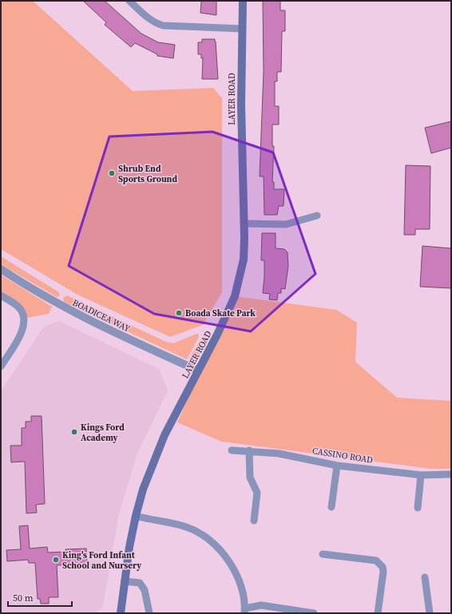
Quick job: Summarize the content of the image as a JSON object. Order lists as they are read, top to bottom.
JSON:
{
  "streets": {
    "main road": ["LAYER ROAD"],
    "street": ["BOADICEA WAY", "CASSINO ROAD"]
  },
  "crossings": [
    ["LAYER ROAD", "BOADICEA WAY"]
  ],
  "places": [
    "Shrub End Sports Ground",
    "Boada Skate Park",
    "Kings Ford Academy",
    "King's Ford Infant School and Nursery"
  ],
  "scale_bar": "50 m"
}
